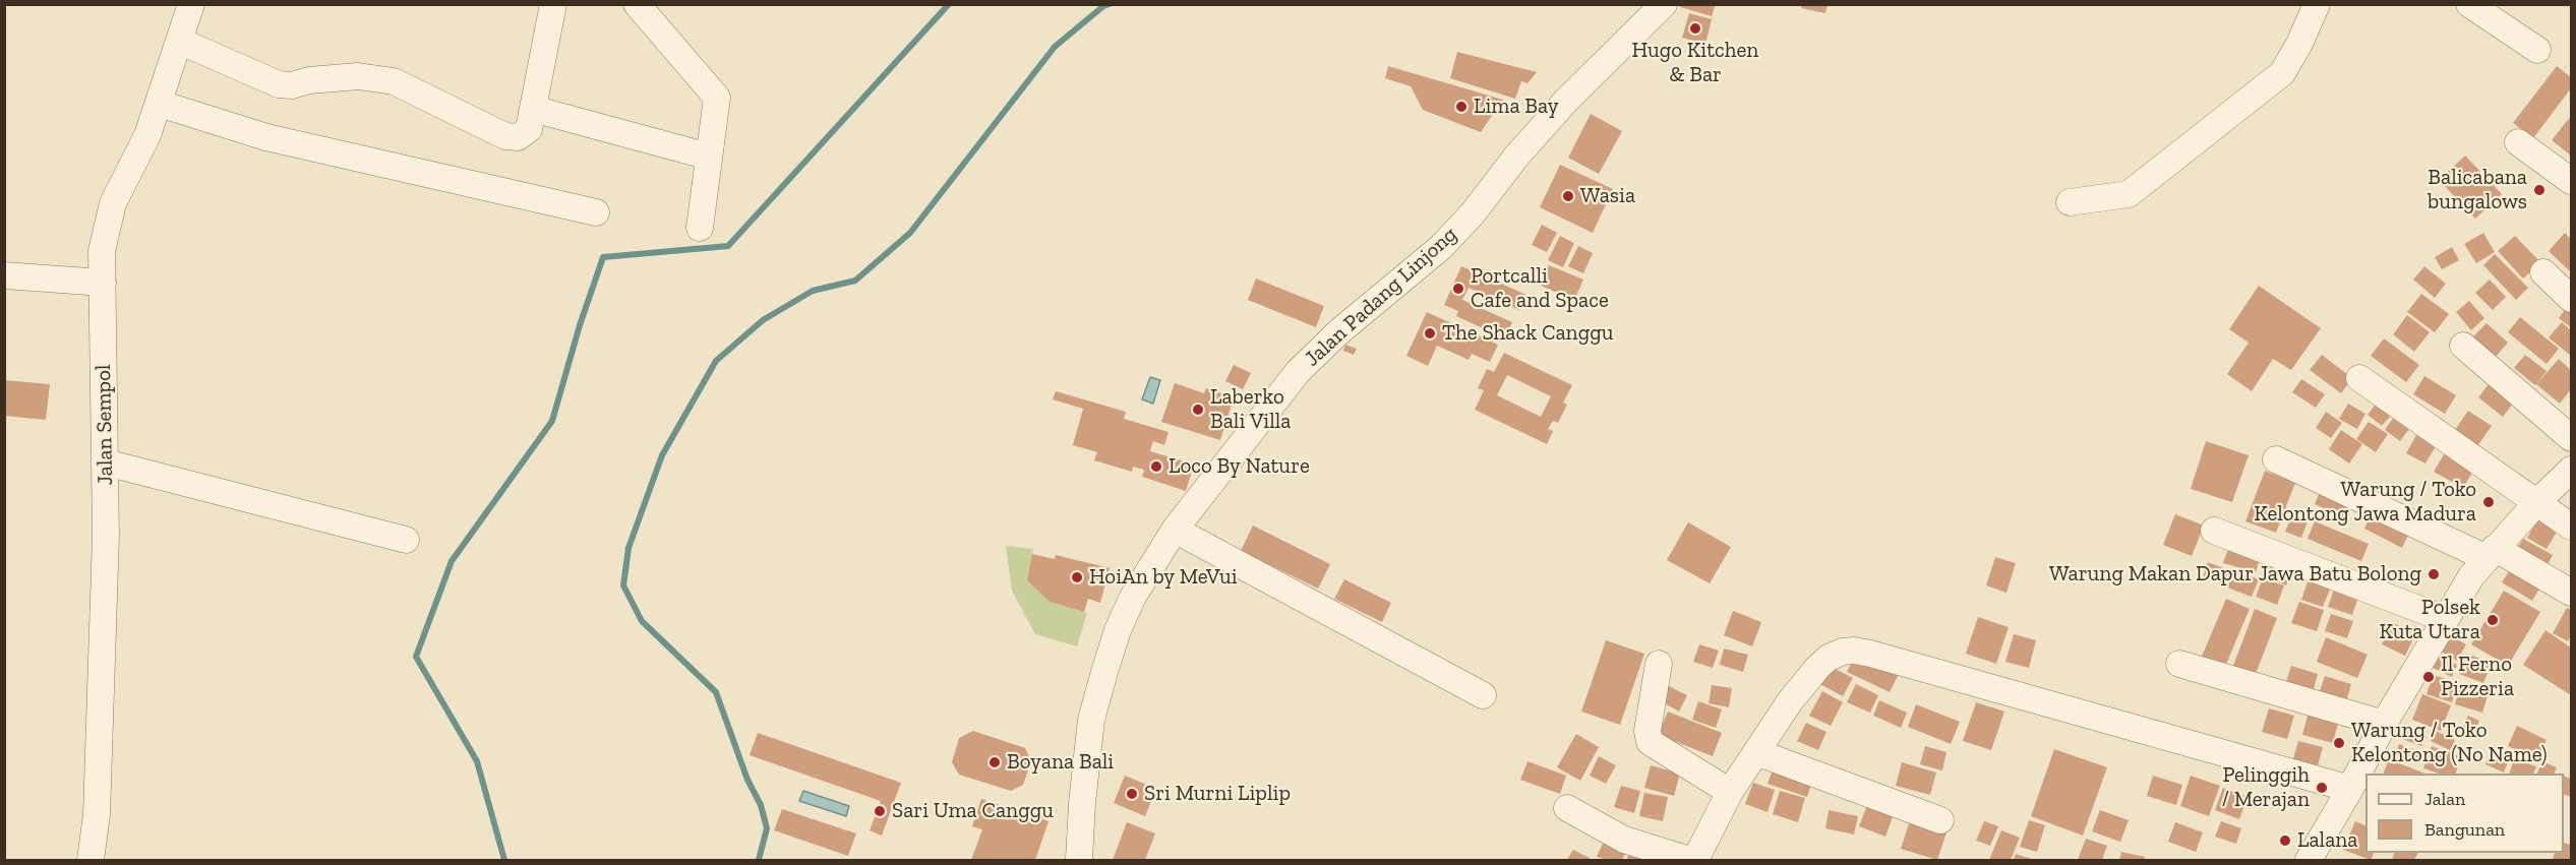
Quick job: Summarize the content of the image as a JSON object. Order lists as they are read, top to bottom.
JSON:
{
  "streets": {
    "street": ["Jalan Padang Linjong", "Jalan Sempol"]
  },
  "places": [
    "Hugo Kitchen & Bar",
    "Lima Bay",
    "Balicabana bungalows",
    "Wasia",
    "Portcalli Cafe and Space",
    "The Shack Canggu",
    "Laberko Bali Villa",
    "Loco By Nature",
    "Warung / Toko Kelontong Jawa Madura",
    "Warung Makan Dapur Jawa Batu Bolong",
    "HoiAn by MeVui",
    "Polsek Kuta Utara",
    "Il Ferno Pizzeria",
    "Warung / Toko Kelontong (No Name)",
    "Boyana Bali",
    "Pelinggih / Merajan",
    "Sri Murni Liplip",
    "Sari Uma Canggu",
    "Lalana"
  ],
  "legend": ["Jalan", "Bangunan"]
}
